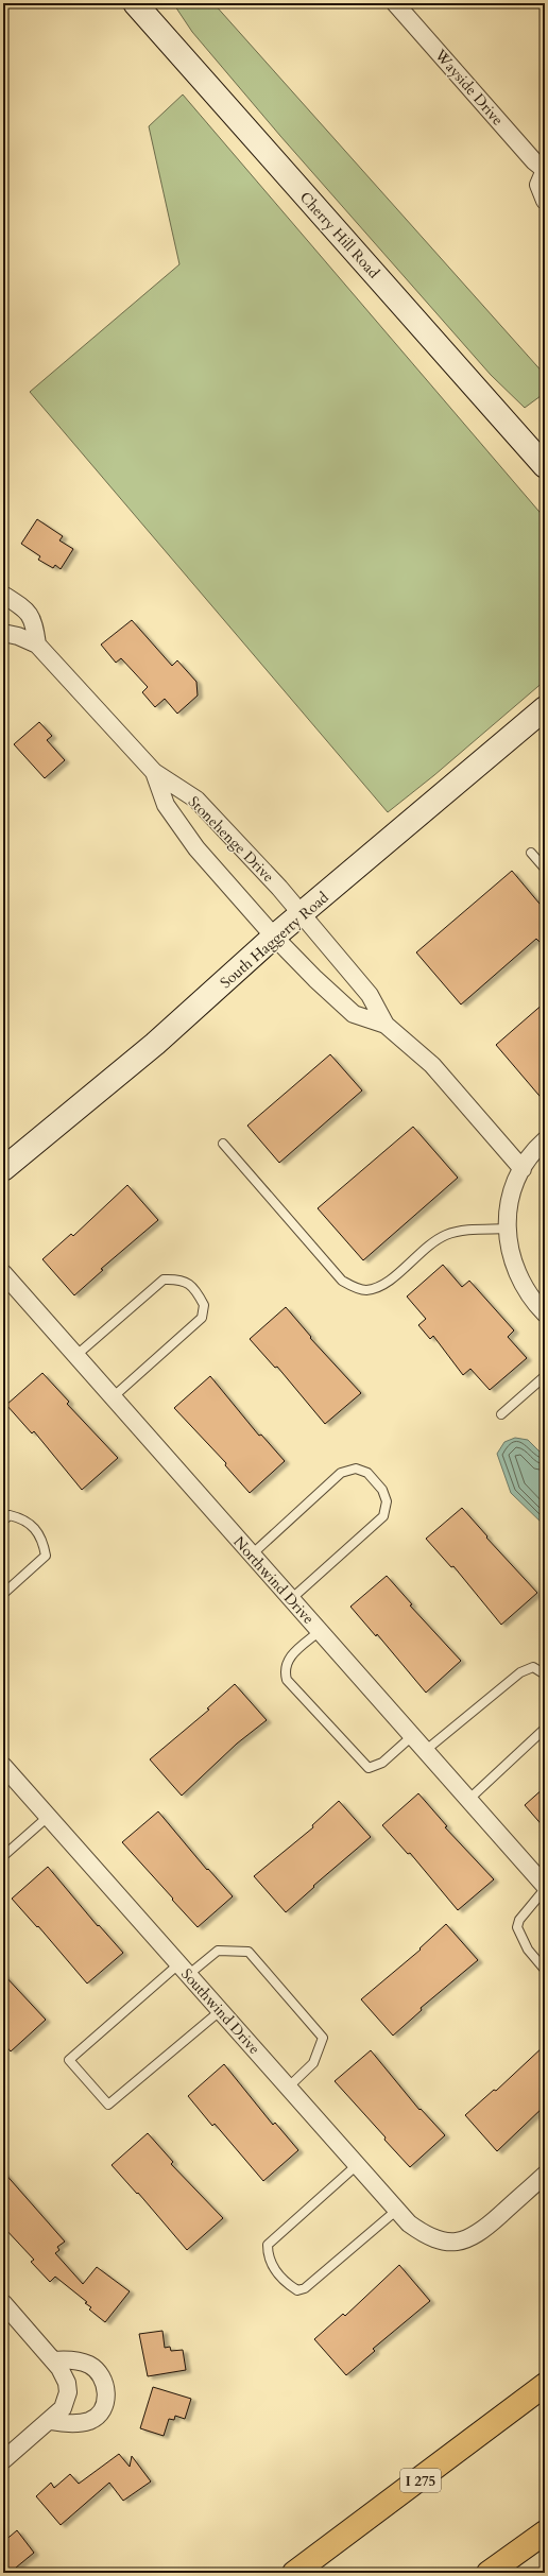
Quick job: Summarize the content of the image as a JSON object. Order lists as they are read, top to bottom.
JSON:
{
  "streets": {
    "highway": ["I 275"],
    "main road": ["Cherry Hill Road", "South Haggerty Road"],
    "street": [
      "Wayside Drive",
      "Stonehenge Drive",
      "Northwind Drive",
      "Southwind Drive"
    ]
  },
  "crossings": [
    ["Stonehenge Drive", "South Haggerty Road"]
  ]
}
